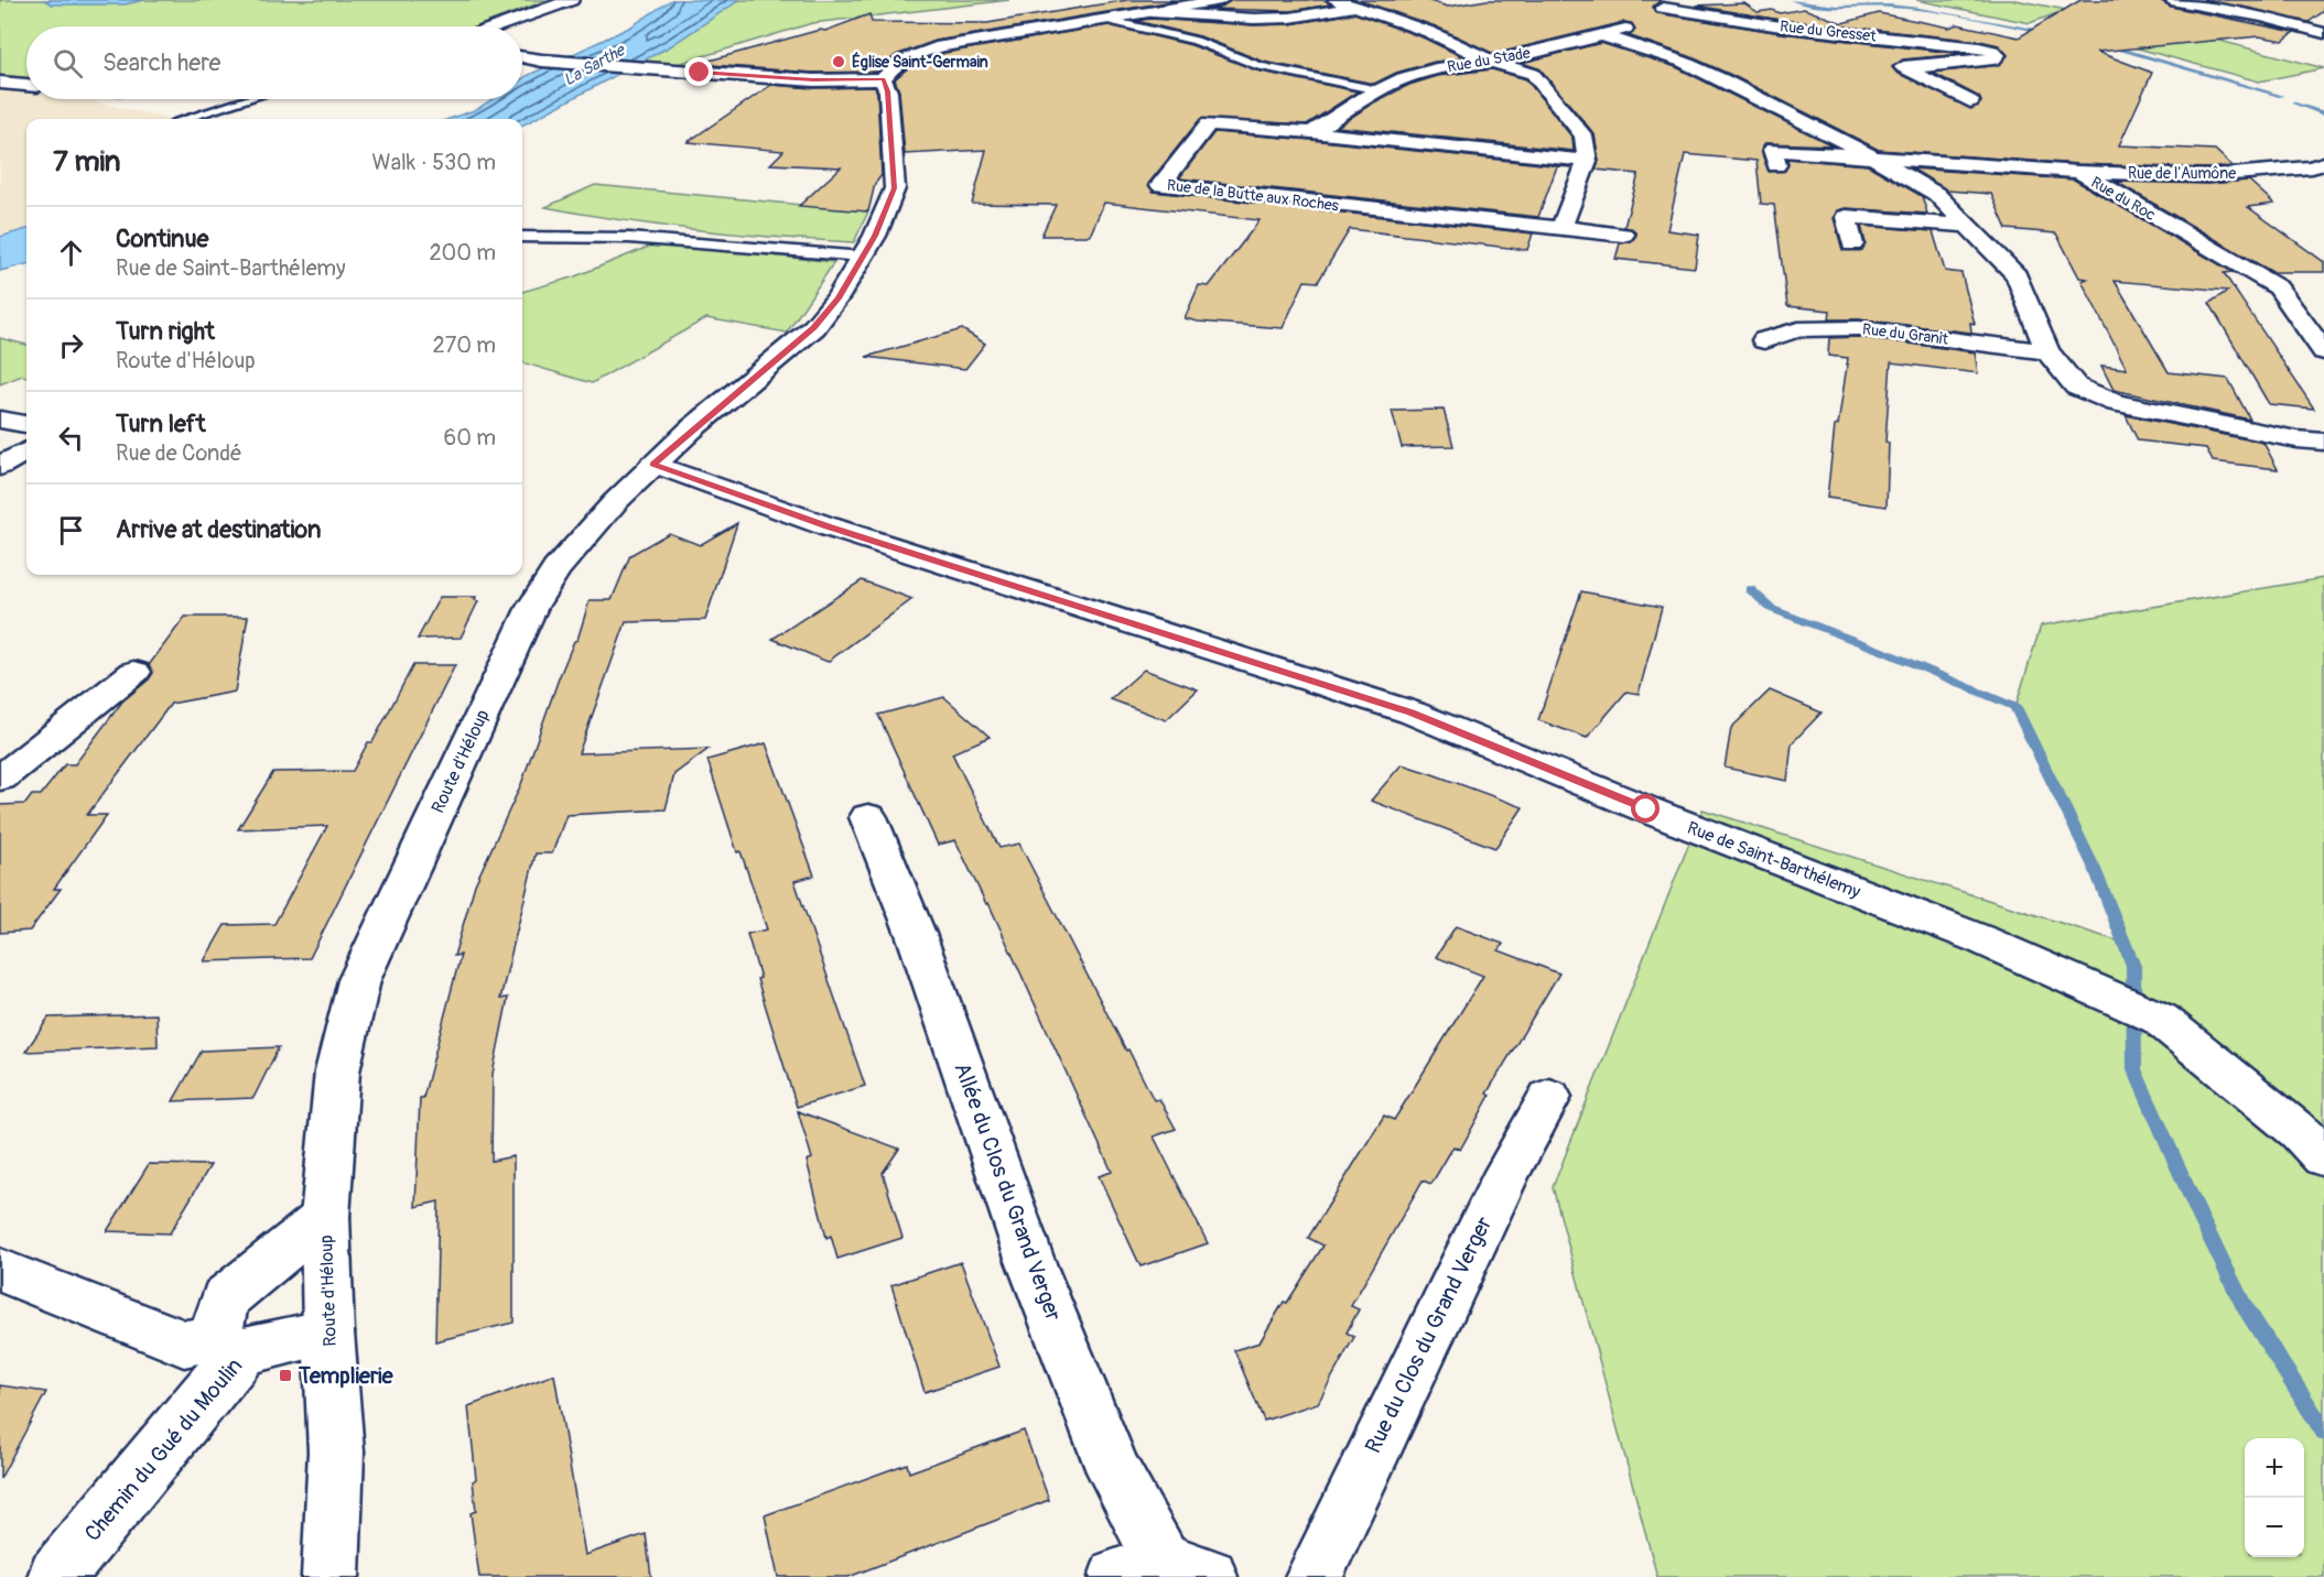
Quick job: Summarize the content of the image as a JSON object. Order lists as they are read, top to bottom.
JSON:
{
  "streets": {
    "street": [
      "Rue du Gresset",
      "Rue du Stade",
      "Rue de l'Aumône",
      "Rue de la Butte aux Roches",
      "Rue du Roc",
      "Rue du Granit",
      "Route d'Héloup",
      "Rue de Saint-Barthélemy",
      "Allée du Clos du Grand Verger",
      "Rue du Clos du Grand Verger",
      "Chemin du Gué du Moulin"
    ]
  },
  "crossings": [
    ["Rue du Gresset", "Rue du Stade"],
    ["Rue du Stade", "Rue de la Butte aux Roches"],
    ["Rue du Stade", "Rue du Roc"],
    ["Rue de l'Aumône", "Rue du Roc"],
    ["Rue du Roc", "Rue du Granit"],
    ["Route d'Héloup", "Rue de Saint-Barthélemy"]
  ],
  "water": ["La Sarthe"],
  "places": {
    "other": ["Église Saint-Germain"],
    "transit": ["Templierie"]
  },
  "page": {
    "search": "Search here",
    "heading": ["7 min", "Walk · 530 m"],
    "list": [
      ["Continue", "Rue de Saint-Barthélemy", "200 m"],
      ["Turn right", "Route d'Héloup", "270 m"],
      ["Turn left", "Rue de Condé", "60 m"],
      "Arrive at destination"
    ],
    "map_buttons": ["+", "−"]
  }
}
